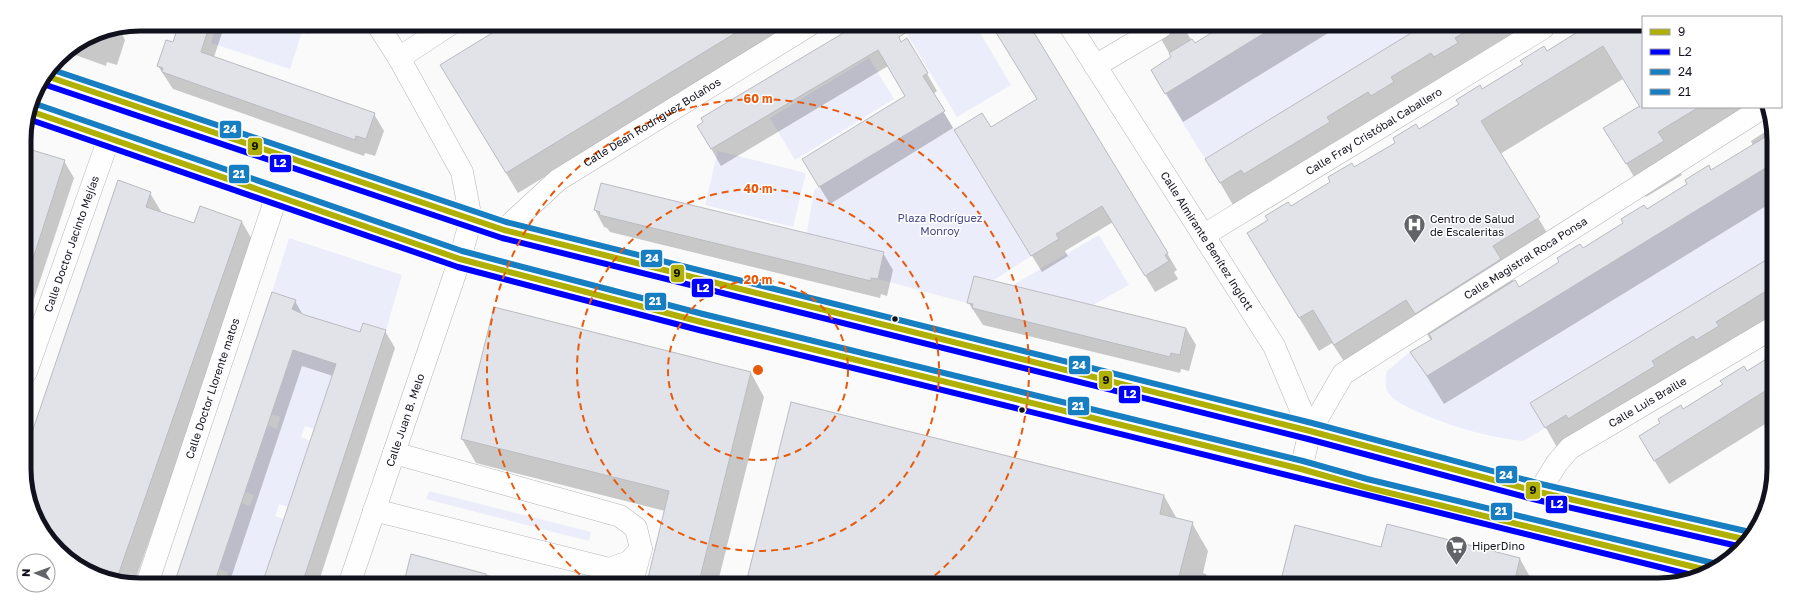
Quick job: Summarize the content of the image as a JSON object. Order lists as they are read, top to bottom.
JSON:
{
  "streets": {
    "street": [
      "Calle Dean Rodríguez Bolaños",
      "Calle Fray Cristóbal Caballero",
      "Calle Almirante Benítez Inglott",
      "Calle Doctor Jacinto Mejías",
      "Calle Magistral Roca Ponsa",
      "Calle Doctor Llorente matos",
      "Calle Luis Braille",
      "Calle Juan B. Melo"
    ]
  },
  "crossings": [
    ["Calle Fray Cristóbal Caballero", "Calle Almirante Benítez Inglott"],
    ["Calle Almirante Benítez Inglott", "Calle Magistral Roca Ponsa"]
  ],
  "parks": ["Plaza Rodríguez Monroy"],
  "places": {
    "hospital": ["Centro de Salud de Escaleritas"],
    "supermarket": ["HiperDino"]
  },
  "lines": [
    "transit line 24",
    "transit line 9",
    "transit line L2",
    "transit line 21"
  ],
  "legend": [
    "9",
    "L2",
    "24",
    "21"
  ],
  "north": "left",
  "rings": ["60 m", "40 m", "20 m"]
}
